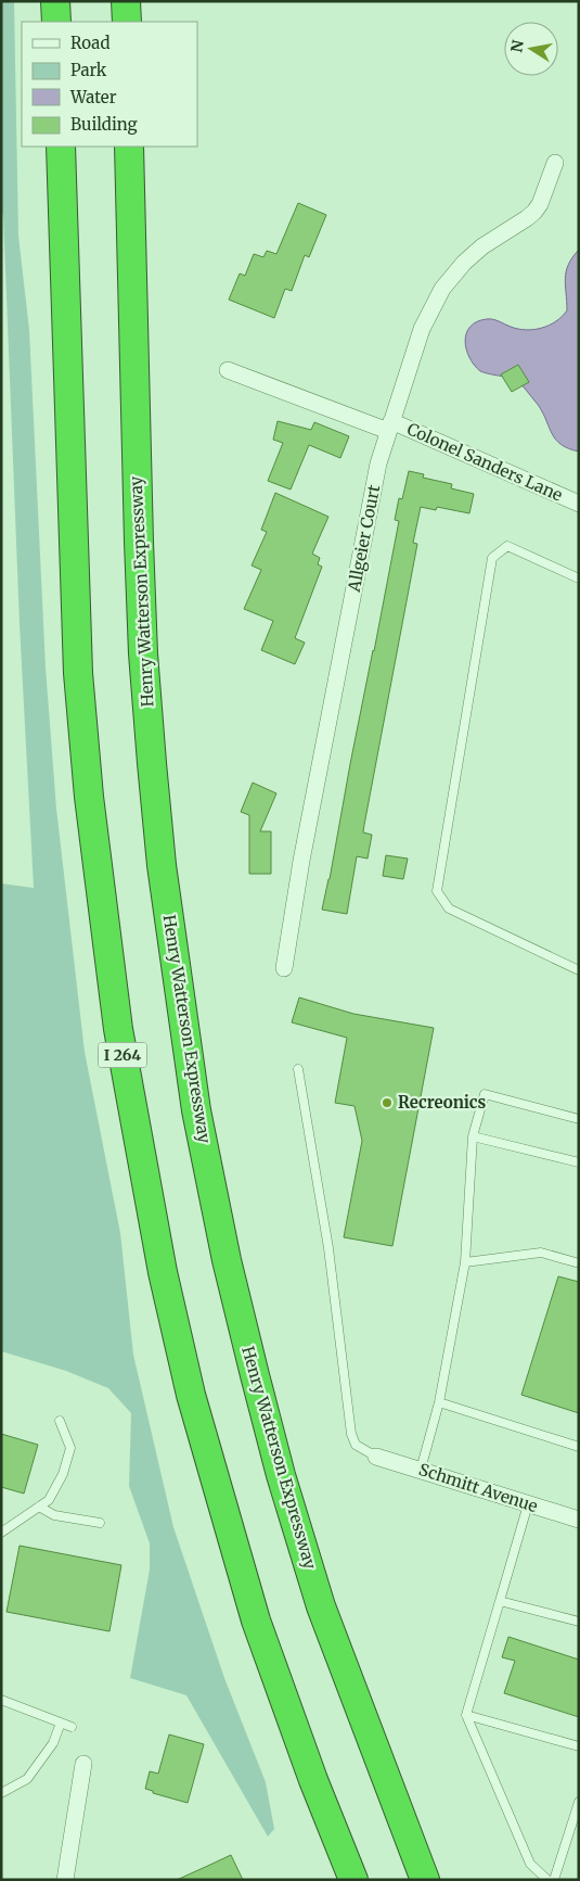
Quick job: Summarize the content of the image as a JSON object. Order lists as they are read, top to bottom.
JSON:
{
  "streets": {
    "highway": ["Henry Watterson Expressway", "I 264"],
    "street": ["Colonel Sanders Lane", "Allgeier Court", "Schmitt Avenue"]
  },
  "crossings": [
    ["Colonel Sanders Lane", "Allgeier Court"]
  ],
  "places": ["Recreonics"],
  "legend": [
    "Road",
    "Park",
    "Water",
    "Building"
  ],
  "north": "left"
}
